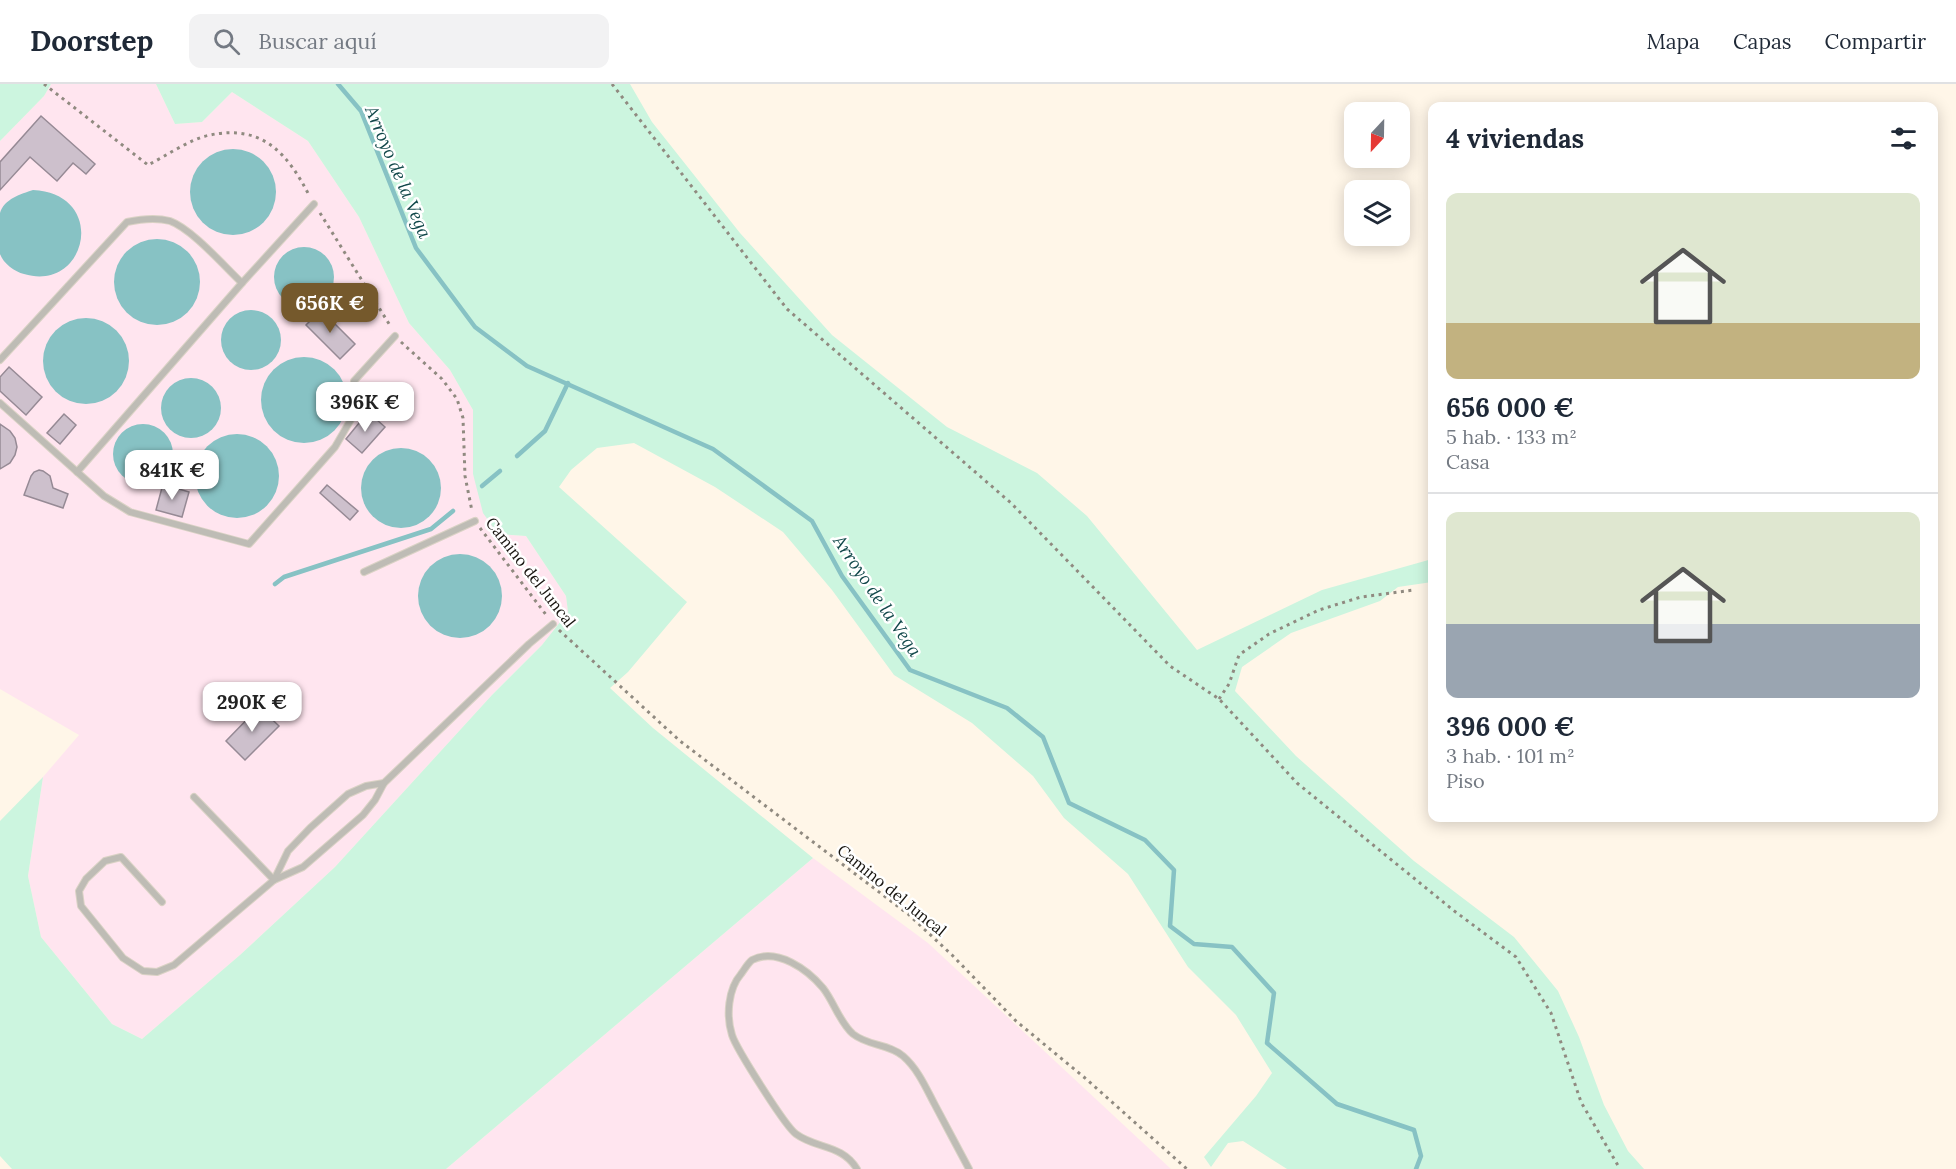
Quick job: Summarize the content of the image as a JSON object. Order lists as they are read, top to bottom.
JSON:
{
  "streets": {
    "path": ["Camino del Juncal"]
  },
  "water": ["Arroyo de la Vega"],
  "north": "bottom",
  "page": {
    "header": "Doorstep",
    "search": "Buscar aquí",
    "nav": ["Mapa", "Capas", "Compartir"],
    "heading": "4 viviendas",
    "list": [
      {
        "name": "656 000 €",
        "note": "5 hab. · 133 m² · Casa"
      },
      {
        "name": "396 000 €",
        "note": "3 hab. · 101 m² · Piso"
      }
    ],
    "price": [
      "656K €",
      "396K €",
      "841K €",
      "290K €"
    ]
  }
}
